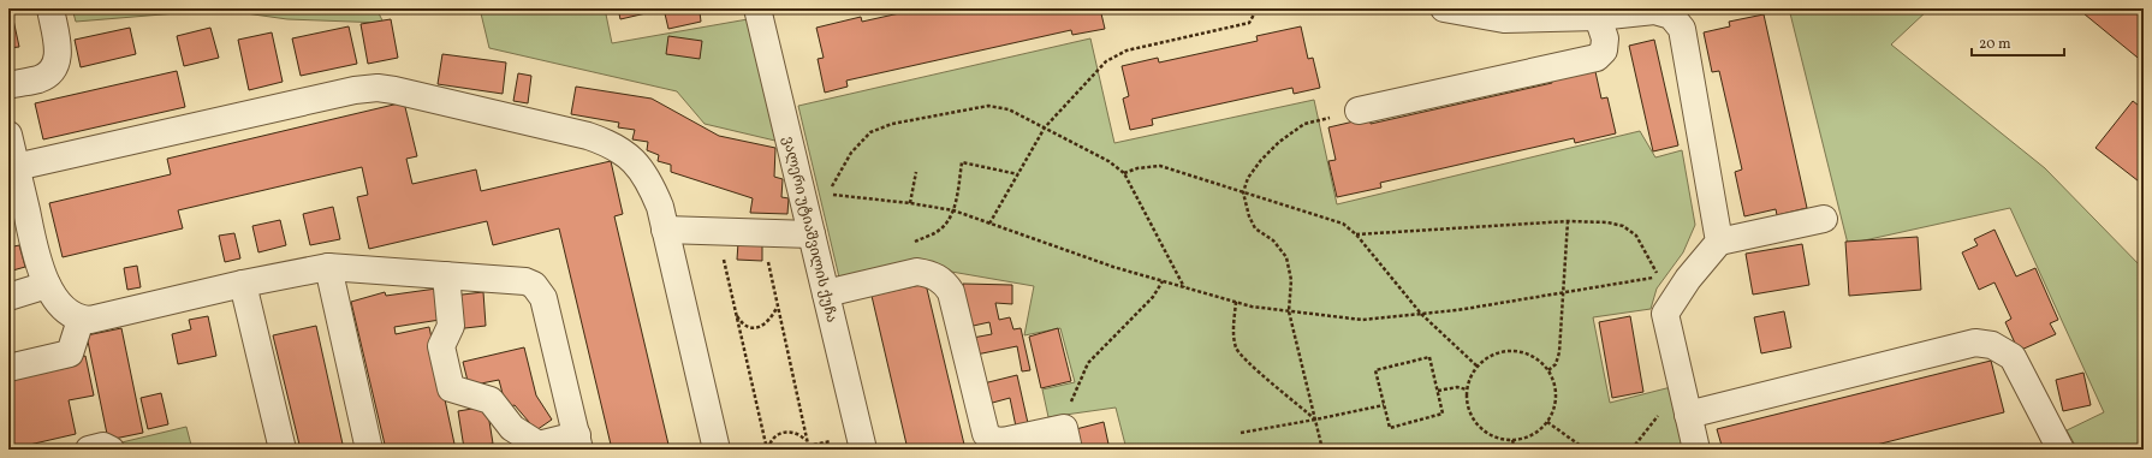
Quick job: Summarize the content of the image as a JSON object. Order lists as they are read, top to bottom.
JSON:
{
  "streets": {
    "street": ["ვალერი უტიაშვილის ქუჩა"]
  },
  "scale_bar": "20 m"
}
